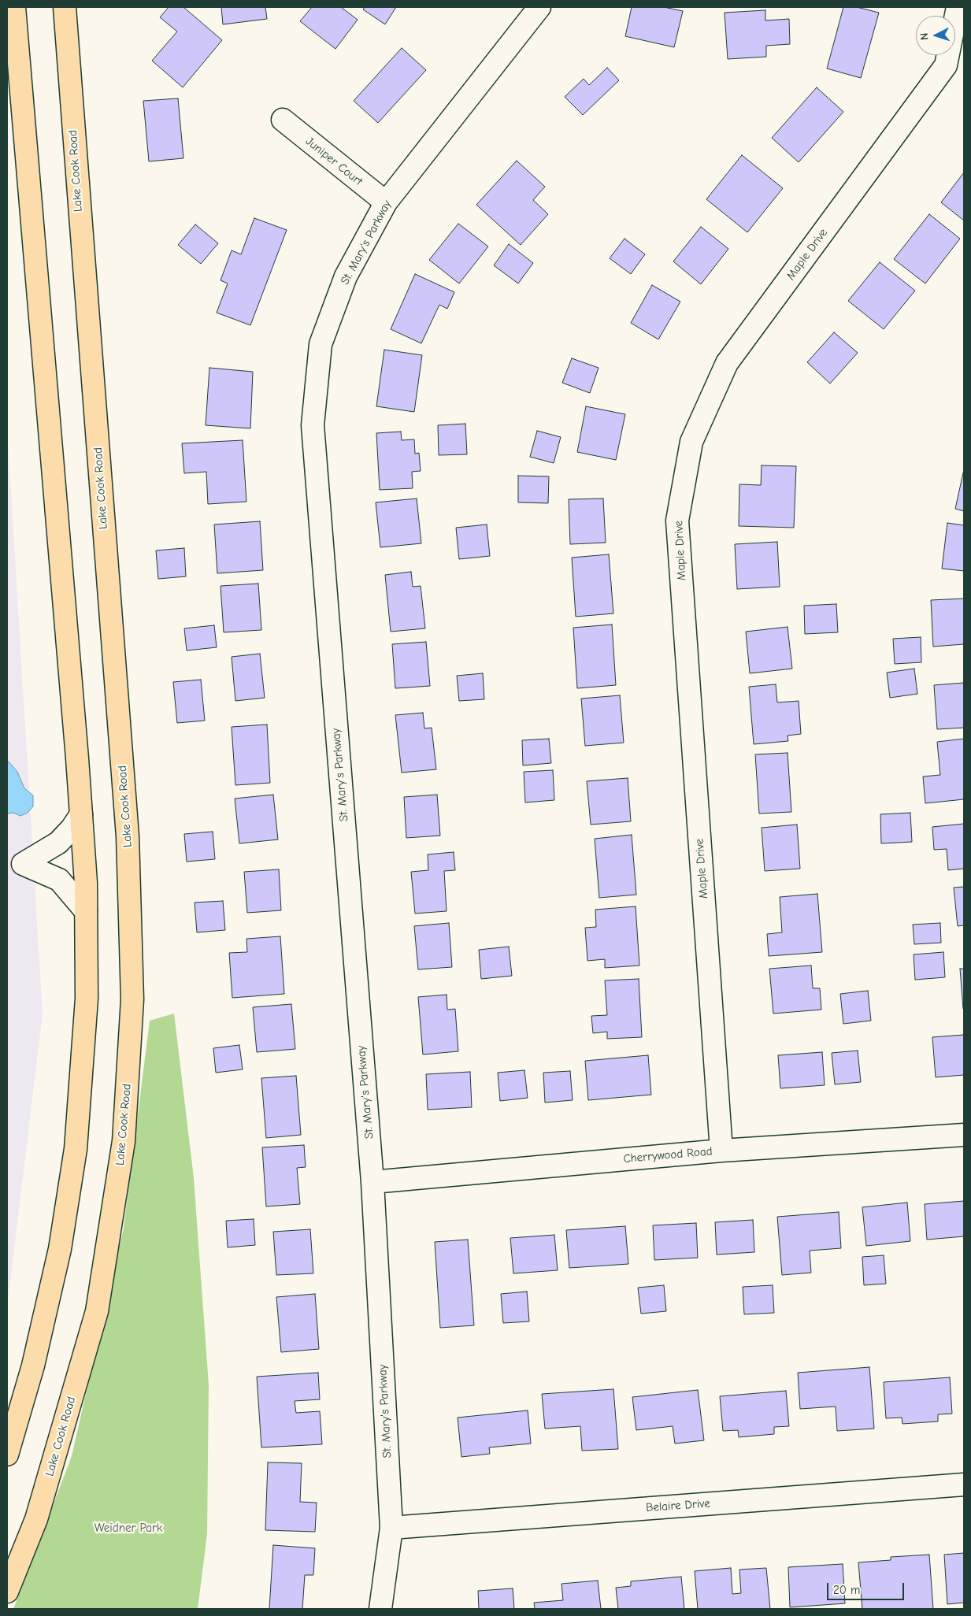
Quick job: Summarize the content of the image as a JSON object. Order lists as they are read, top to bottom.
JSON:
{
  "streets": {
    "main road": ["Lake Cook Road"],
    "street": [
      "Juniper Court",
      "St. Mary's Parkway",
      "Maple Drive",
      "Cherrywood Road",
      "Belaire Drive"
    ]
  },
  "crossings": [
    ["Juniper Court", "St. Mary's Parkway"],
    ["St. Mary's Parkway", "Cherrywood Road"],
    ["St. Mary's Parkway", "Belaire Drive"],
    ["Maple Drive", "Cherrywood Road"]
  ],
  "parks": ["Weidner Park"],
  "scale_bar": "20 m",
  "north": "left"
}
